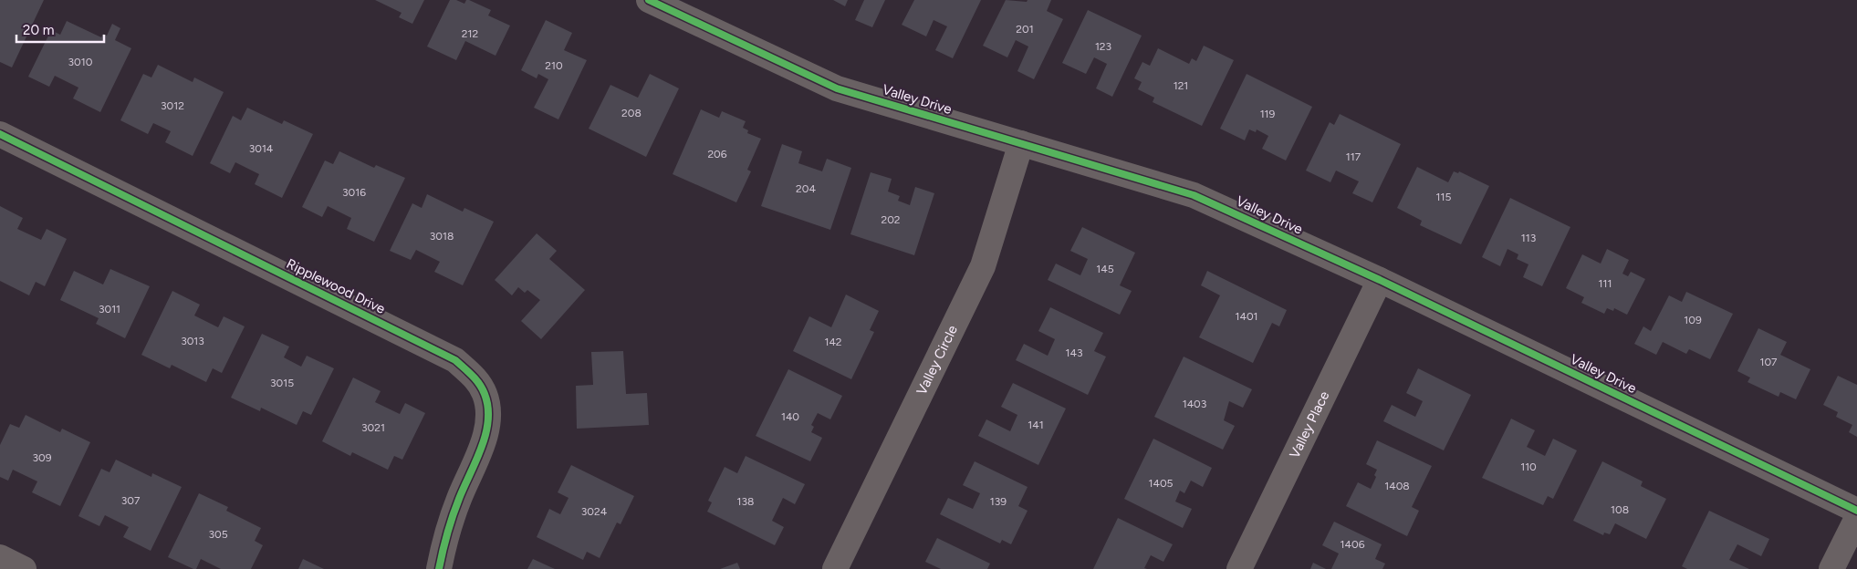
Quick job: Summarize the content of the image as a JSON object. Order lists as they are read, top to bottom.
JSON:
{
  "streets": {
    "street": [
      "Valley Drive",
      "Ripplewood Drive",
      "Valley Circle",
      "Valley Place"
    ]
  },
  "crossings": [
    ["Valley Drive", "Valley Circle"],
    ["Valley Drive", "Valley Place"]
  ],
  "house_numbers": [
    "201",
    "212",
    "123",
    "3010",
    "210",
    "121",
    "3012",
    "208",
    "119",
    "3014",
    "206",
    "117",
    "204",
    "3016",
    "115",
    "202",
    "3018",
    "113",
    "145",
    "111",
    "3011",
    "1401",
    "109",
    "3013",
    "142",
    "143",
    "107",
    "3015",
    "1403",
    "140",
    "141",
    "3021",
    "309",
    "110",
    "1405",
    "1408",
    "307",
    "138",
    "139",
    "108",
    "3024",
    "305",
    "1406"
  ],
  "scale_bar": "20 m"
}
